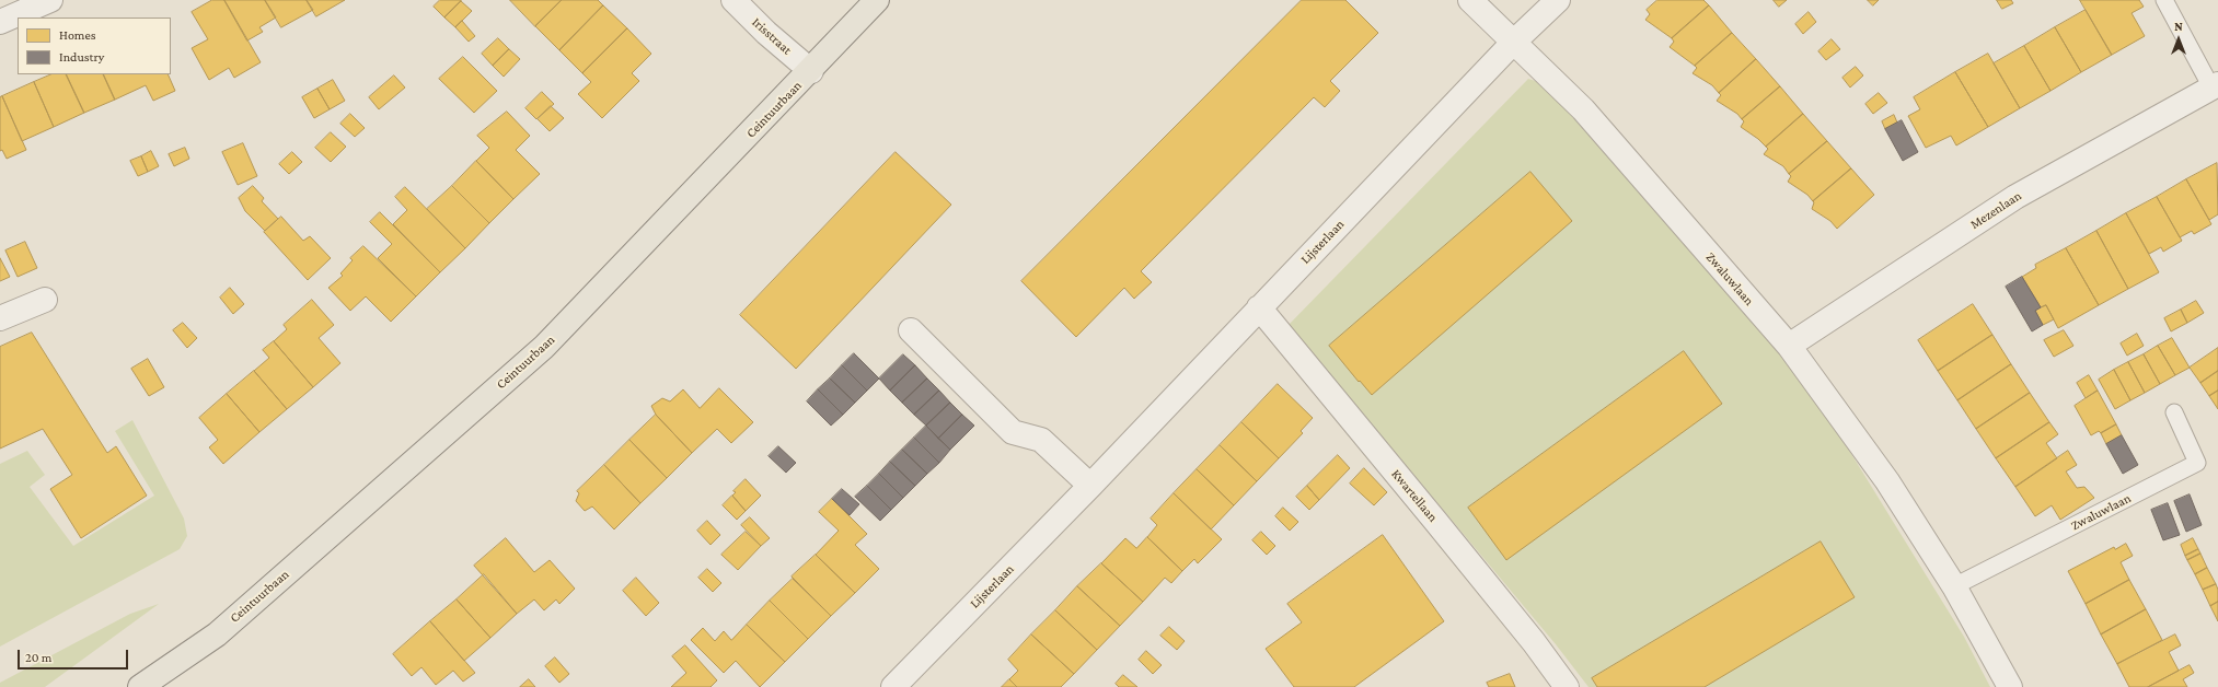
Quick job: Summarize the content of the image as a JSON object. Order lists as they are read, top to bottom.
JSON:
{
  "streets": {
    "main road": ["Ceintuurbaan"],
    "street": [
      "Irisstraat",
      "Mezenlaan",
      "Lijsterlaan",
      "Zwaluwlaan",
      "Kwartellaan"
    ]
  },
  "crossings": [
    ["Irisstraat", "Ceintuurbaan"],
    ["Mezenlaan", "Zwaluwlaan"],
    ["Lijsterlaan", "Zwaluwlaan"],
    ["Lijsterlaan", "Kwartellaan"]
  ],
  "legend": ["Homes", "Industry"],
  "scale_bar": "20 m",
  "north": "top"
}
